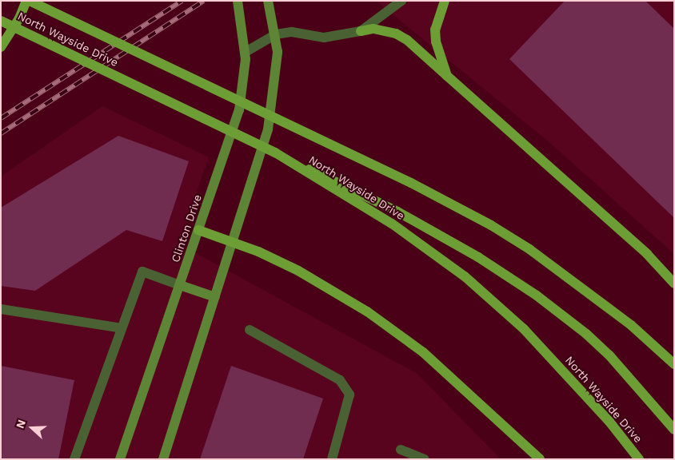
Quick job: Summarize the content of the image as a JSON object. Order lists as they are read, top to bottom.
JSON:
{
  "streets": {
    "main road": ["North Wayside Drive", "Clinton Drive"]
  },
  "north": "left"
}
